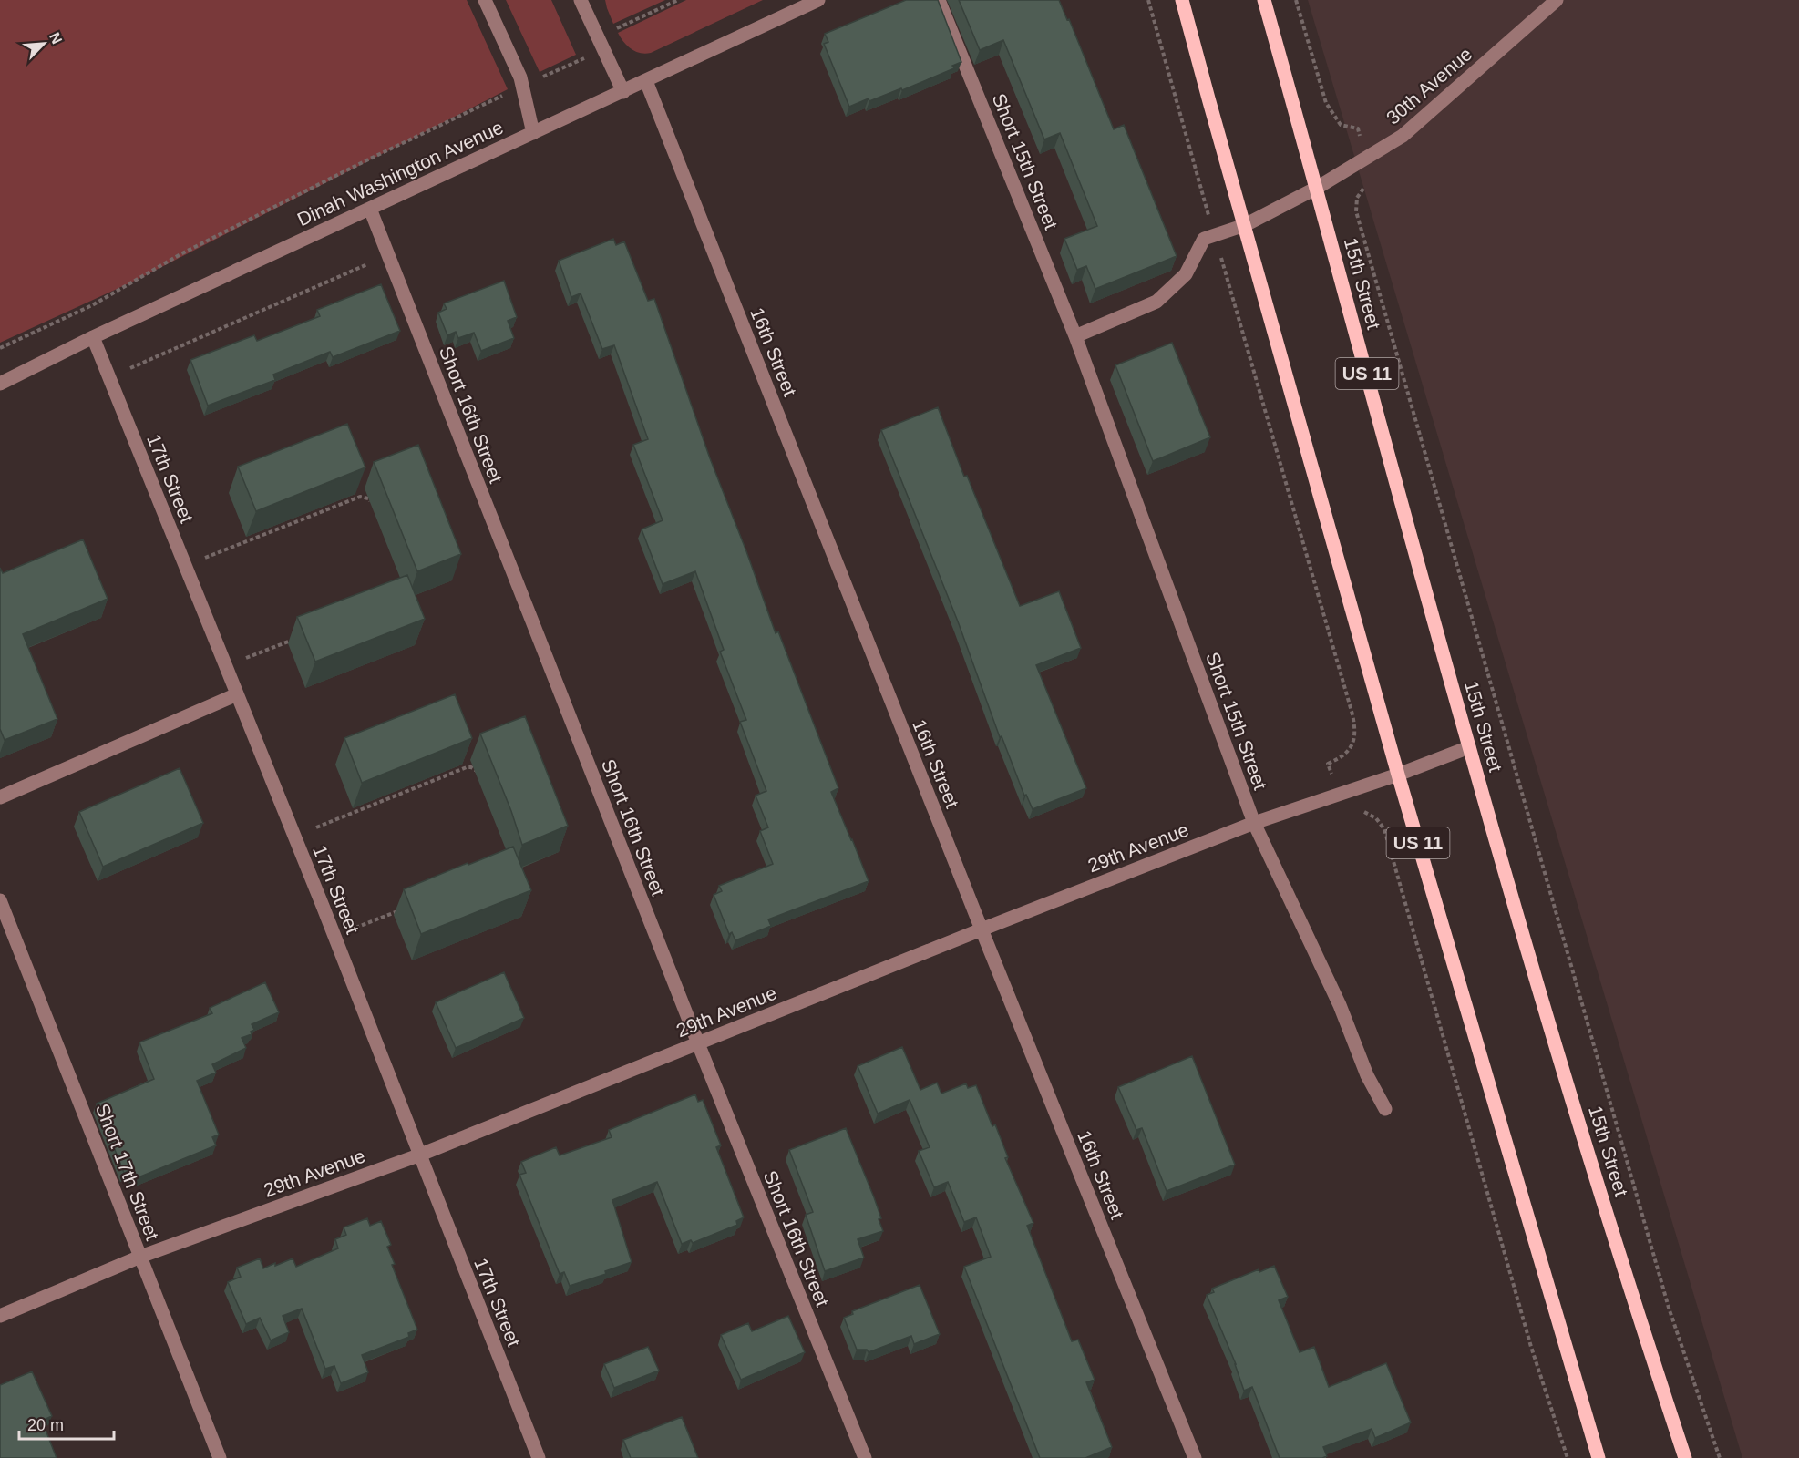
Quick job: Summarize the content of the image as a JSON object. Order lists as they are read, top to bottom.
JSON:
{
  "streets": {
    "main road": ["15th Street", "US 11"],
    "street": [
      "30th Avenue",
      "Short 15th Street",
      "Dinah Washington Avenue",
      "16th Street",
      "Short 16th Street",
      "17th Street",
      "29th Avenue",
      "Short 17th Street"
    ]
  },
  "crossings": [
    ["30th Avenue", "15th Street"],
    ["Short 15th Street", "29th Avenue"],
    ["Dinah Washington Avenue", "16th Street"],
    ["Dinah Washington Avenue", "Short 16th Street"],
    ["Dinah Washington Avenue", "17th Street"],
    ["15th Street", "29th Avenue"],
    ["16th Street", "29th Avenue"],
    ["US 11", "29th Avenue"],
    ["Short 16th Street", "29th Avenue"],
    ["17th Street", "29th Avenue"],
    ["29th Avenue", "Short 17th Street"]
  ],
  "scale_bar": "20 m",
  "north": "top right"
}
